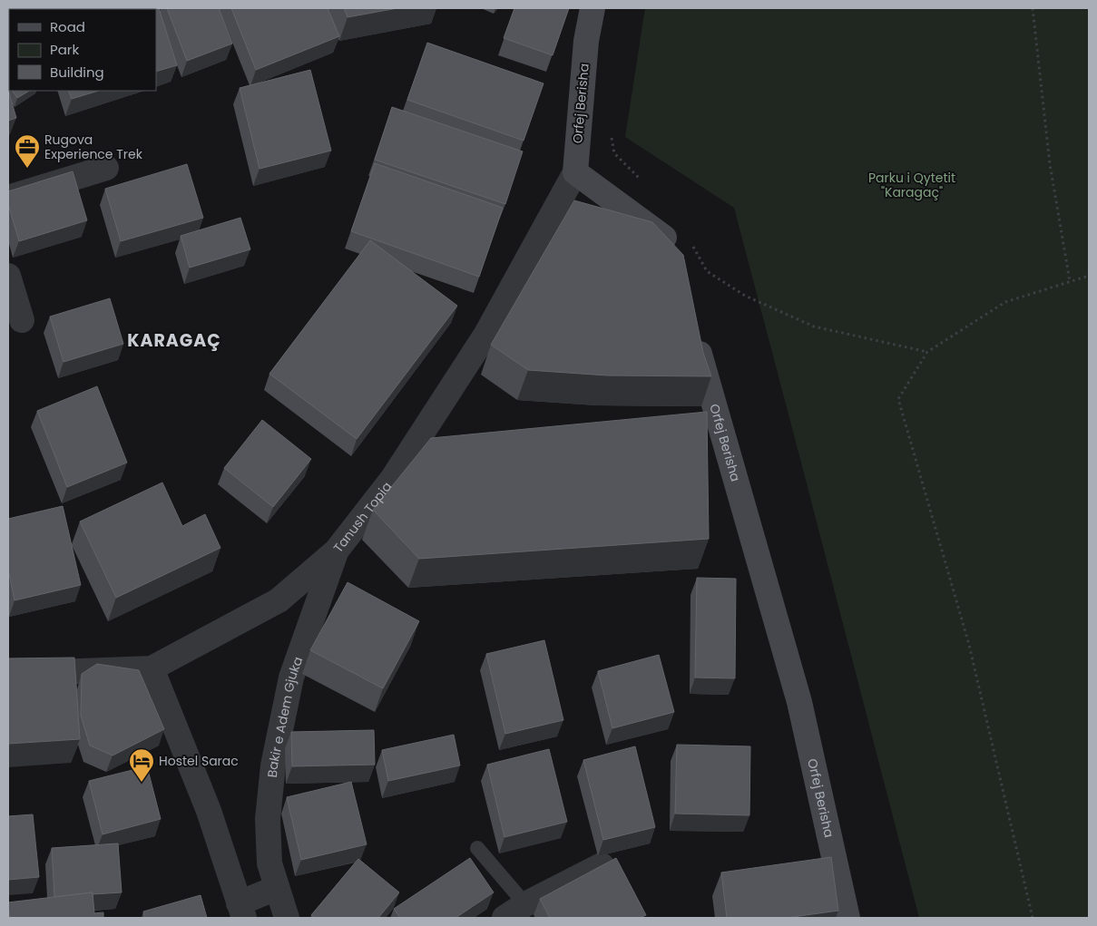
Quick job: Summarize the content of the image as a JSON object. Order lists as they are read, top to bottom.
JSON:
{
  "streets": {
    "street": ["Orfej Berisha", "Tanush Topia", "Bakir e Adem Gjuka"]
  },
  "crossings": [
    ["Orfej Berisha", "Tanush Topia"],
    ["Tanush Topia", "Bakir e Adem Gjuka"]
  ],
  "districts": ["KARAGAÇ"],
  "parks": ["Parku i Qytetit \"Karagaç\""],
  "places": {
    "office": ["Rugova Experience Trek"],
    "hotel": ["Hostel Sarac"]
  },
  "legend": ["Road", "Park", "Building"]
}
